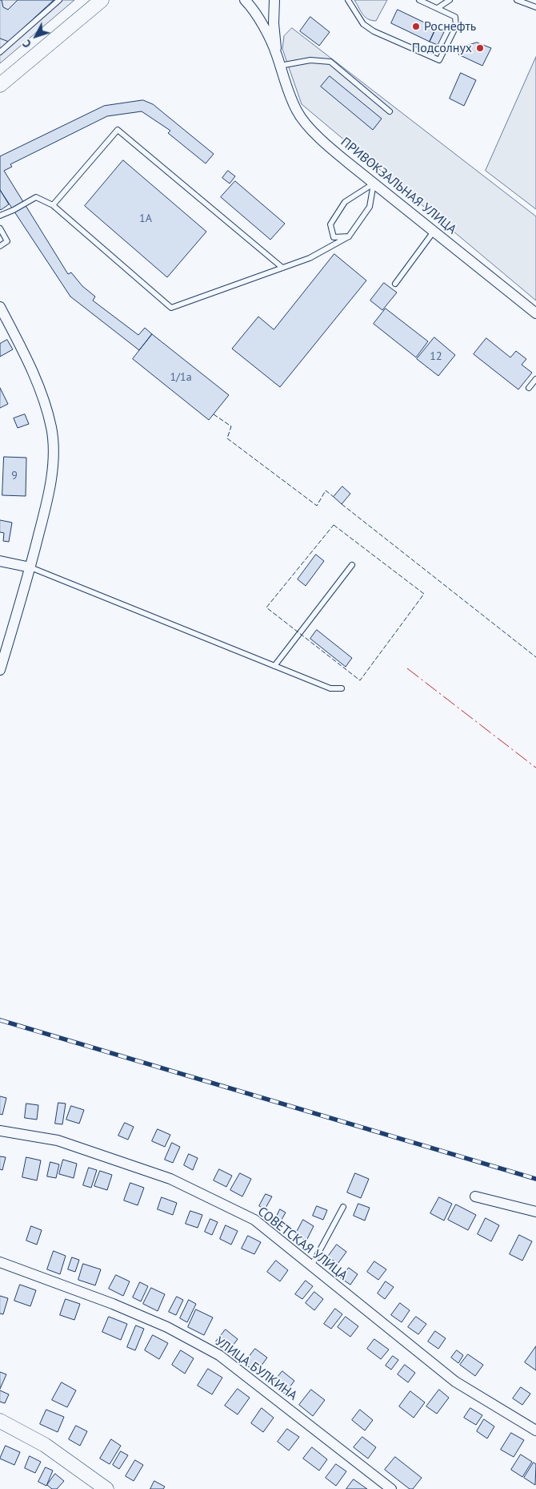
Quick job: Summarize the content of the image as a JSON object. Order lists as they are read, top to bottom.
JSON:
{
  "streets": {
    "street": ["ПРИВОКЗАЛЬНАЯ УЛИЦА", "СОВЕТСКАЯ УЛИЦА", "УЛИЦА БУЛКИНА"]
  },
  "places": ["Роснефть", "Подсолнух"],
  "house_numbers": [
    "1А",
    "12",
    "1/1а",
    "9"
  ],
  "north": "bottom left"
}
